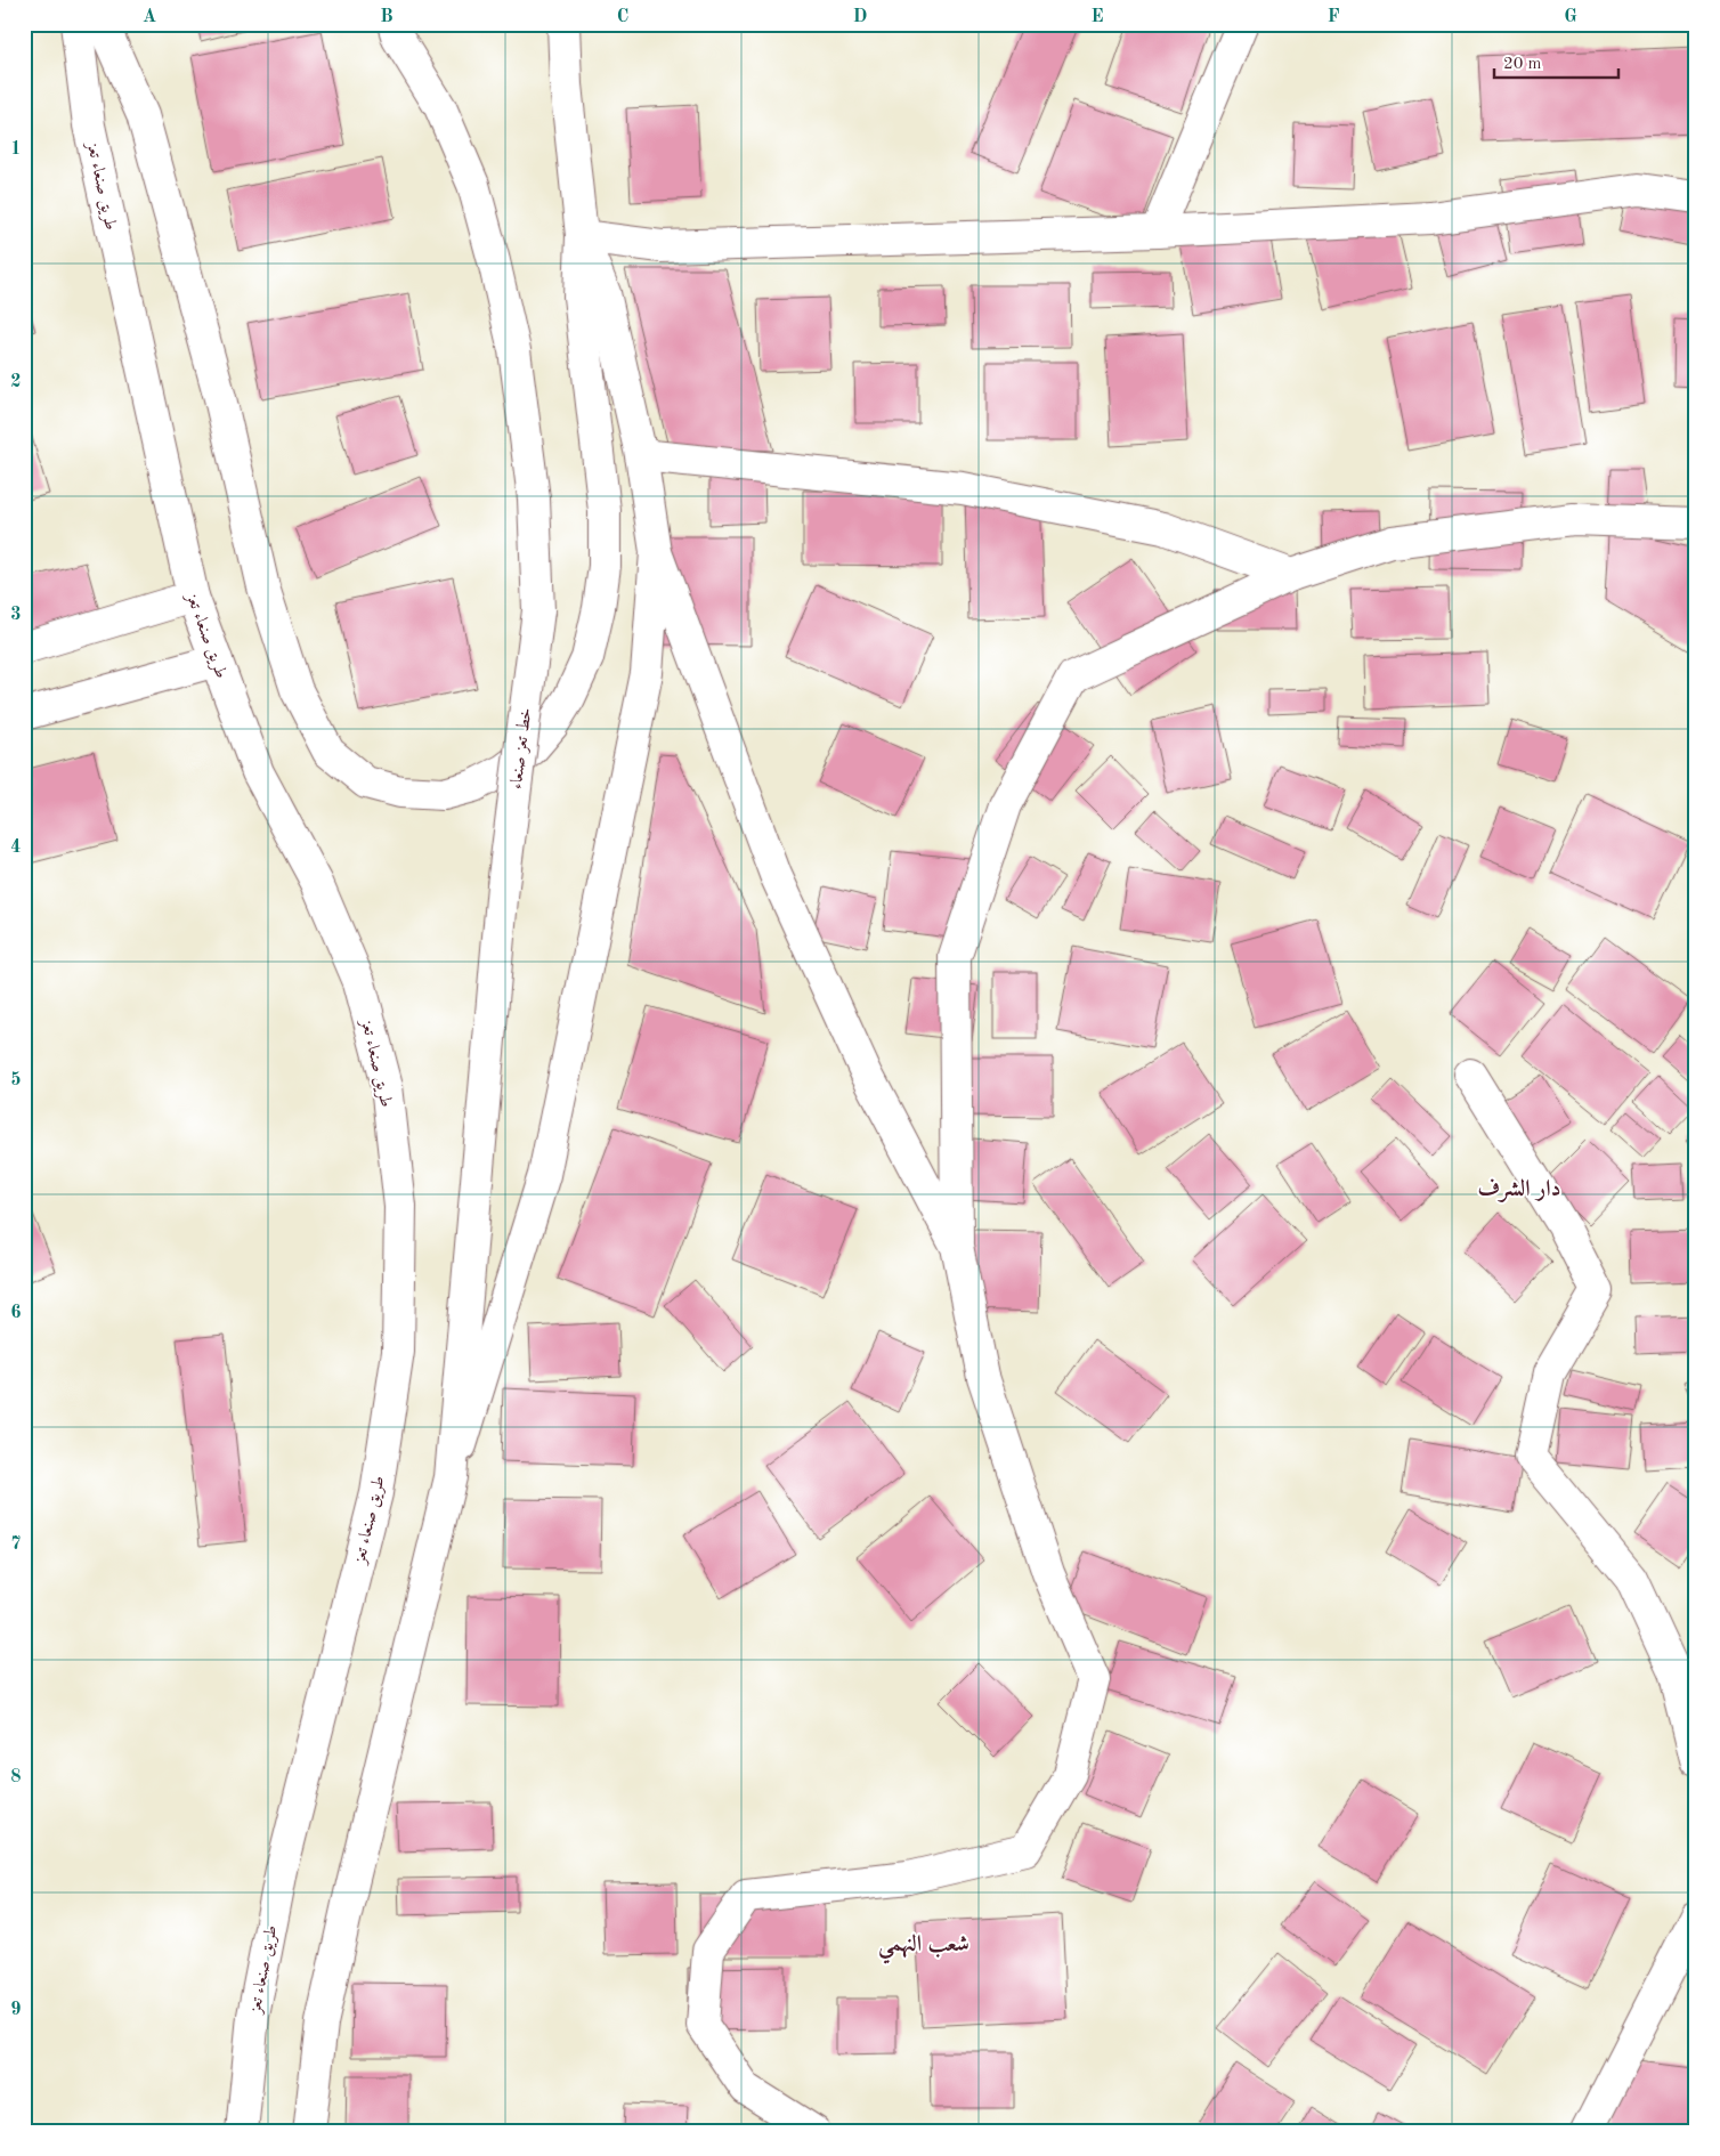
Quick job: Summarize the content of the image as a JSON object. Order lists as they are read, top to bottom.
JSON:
{
  "streets": {
    "main road": ["طريق صنعاء تعز", "خط تعز صنعاء"]
  },
  "districts": ["دار الشرف", "شعب النهمي"],
  "scale_bar": "20 m",
  "grid": {
    "columns": [
      "A",
      "B",
      "C",
      "D",
      "E",
      "F",
      "G"
    ],
    "rows": [
      "1",
      "2",
      "3",
      "4",
      "5",
      "6",
      "7",
      "8",
      "9"
    ]
  }
}
